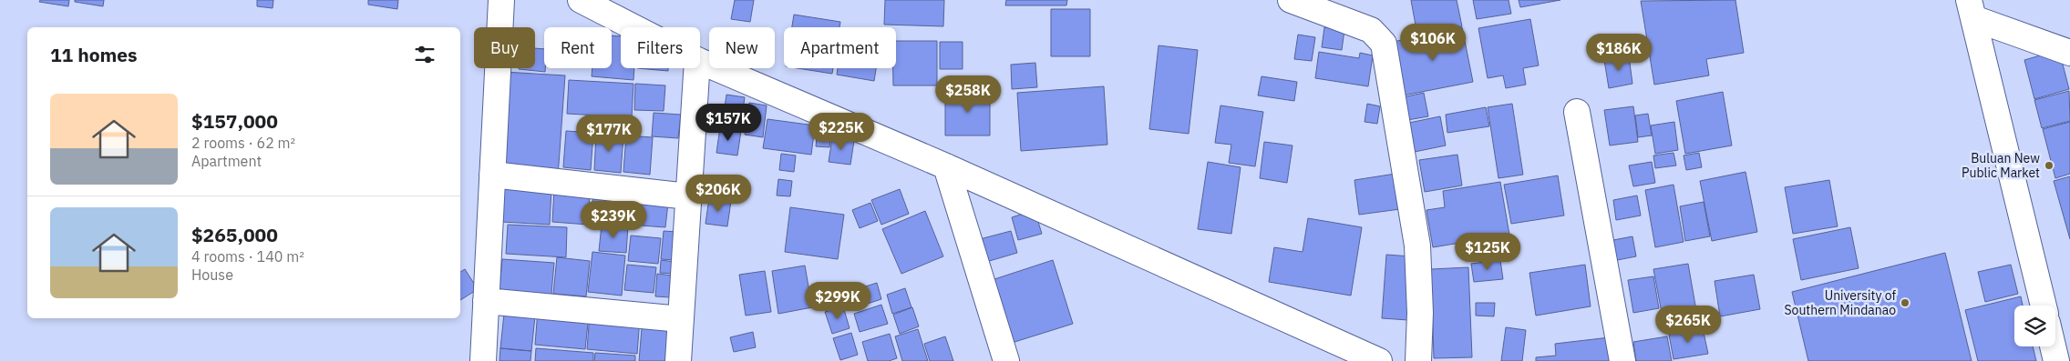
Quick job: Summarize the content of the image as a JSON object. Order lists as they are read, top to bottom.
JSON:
{
  "places": ["Buluan New Public Market", "University of Southern Mindanao"],
  "page": {
    "price": [
      "$106K",
      "$186K",
      "$258K",
      "$157K",
      "$225K",
      "$177K",
      "$206K",
      "$239K",
      "$125K",
      "$299K",
      "$265K"
    ],
    "chip": [
      "Buy",
      "Rent",
      "Filters",
      "New",
      "Apartment"
    ],
    "heading": "11 homes",
    "list": [
      {
        "name": "$157,000",
        "note": "2 rooms · 62 m² · Apartment"
      },
      {
        "name": "$265,000",
        "note": "4 rooms · 140 m² · House"
      }
    ]
  }
}
